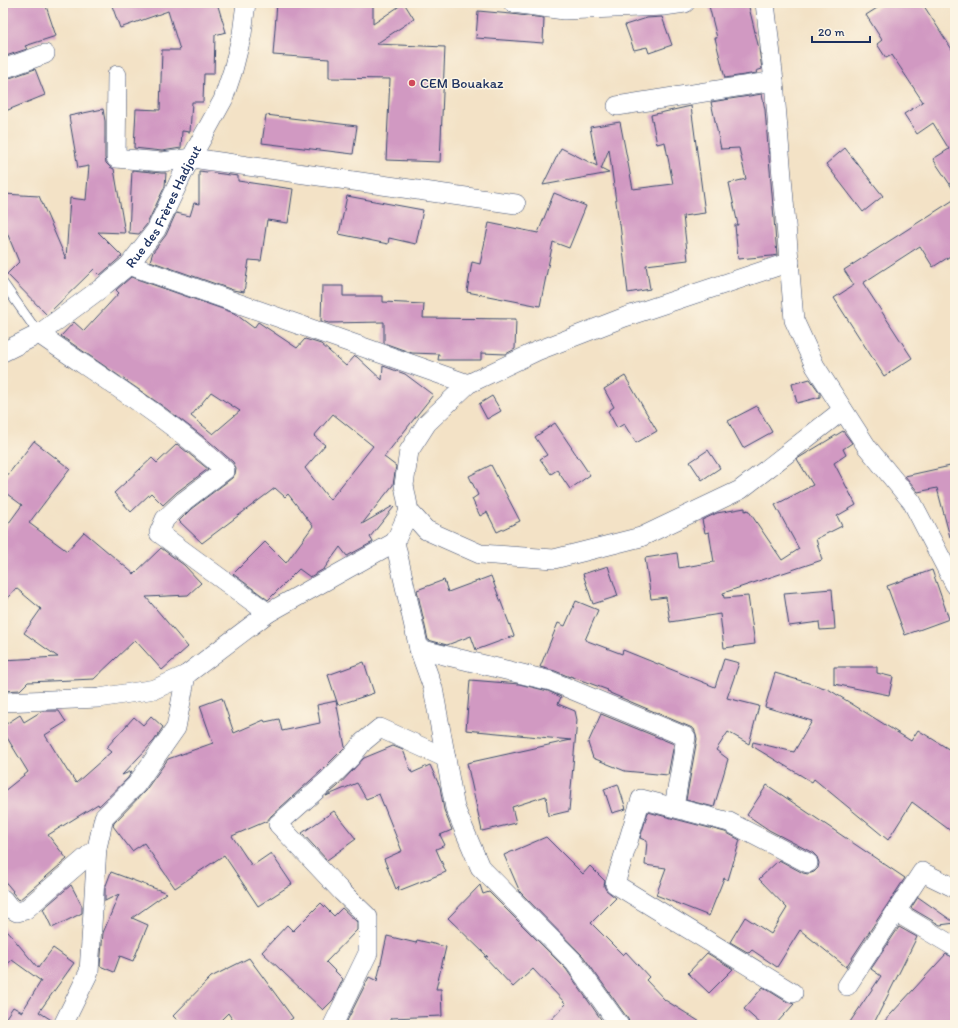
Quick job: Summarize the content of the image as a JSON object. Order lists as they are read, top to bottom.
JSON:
{
  "streets": {
    "street": ["Rue des Frères Hadjout"]
  },
  "places": ["CEM Bouakaz"],
  "scale_bar": "20 m"
}
